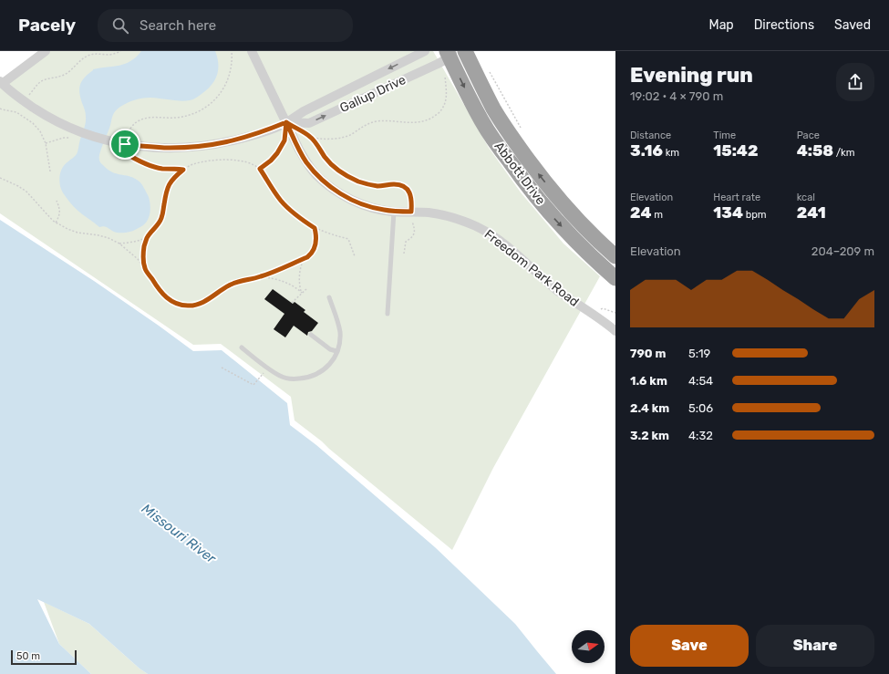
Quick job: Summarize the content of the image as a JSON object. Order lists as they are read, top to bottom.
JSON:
{
  "streets": {
    "highway": ["Abbott Drive"],
    "street": ["Gallup Drive", "Freedom Park Road"]
  },
  "crossings": [
    ["Gallup Drive", "Abbott Drive"],
    ["Gallup Drive", "Freedom Park Road"]
  ],
  "water": ["Missouri River"],
  "scale_bar": "50 m",
  "north": "right",
  "page": {
    "header": "Pacely",
    "search": "Search here",
    "nav": ["Map", "Directions", "Saved"],
    "heading": ["Evening run", "19:02 · 4 × 790 m"],
    "stats": [
      ["Distance", "3.16 km"],
      ["Time", "15:42"],
      ["Pace", "4:58 /km"],
      ["Elevation", "24 m"],
      ["Heart rate", "134 bpm"],
      ["kcal", "241"]
    ],
    "chart": ["Elevation", "204–209 m"],
    "list": [
      {
        "name": "790 m",
        "note": "5:19"
      },
      {
        "name": "1.6 km",
        "note": "4:54"
      },
      {
        "name": "2.4 km",
        "note": "5:06"
      },
      {
        "name": "3.2 km",
        "note": "4:32"
      }
    ],
    "buttons": ["Save", "Share"],
    "scale": "50 m"
  }
}
